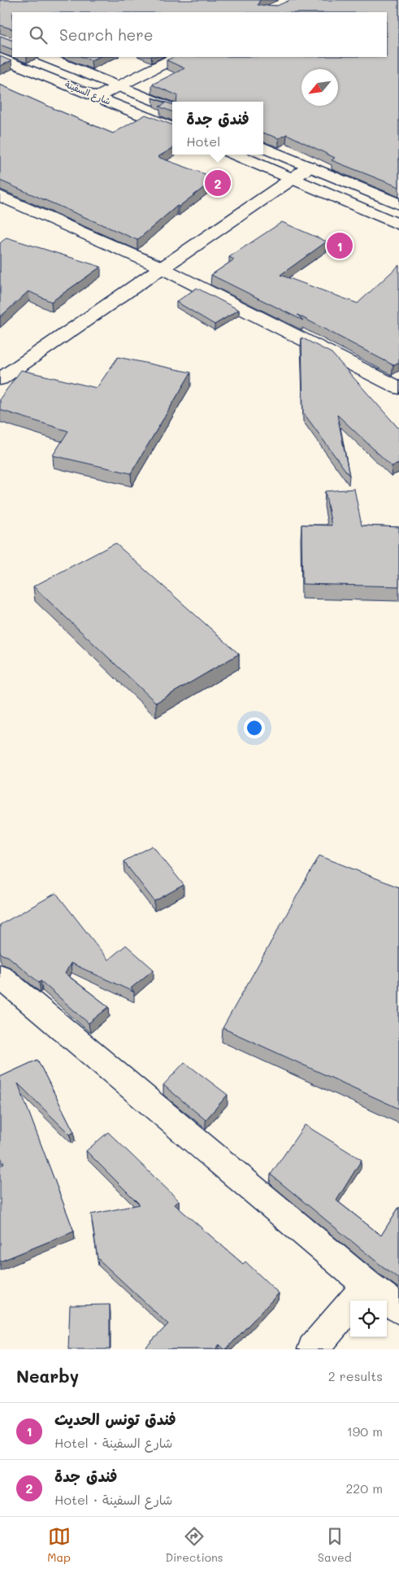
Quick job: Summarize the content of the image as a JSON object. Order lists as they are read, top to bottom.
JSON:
{
  "streets": {
    "street": ["شارع السفينة"]
  },
  "north": "bottom left",
  "page": {
    "search": "Search here",
    "popup": ["فندق جدة", "Hotel"],
    "pins": ["2", "1"],
    "heading": ["Nearby", "2 results"],
    "list": [
      {
        "mark": "1",
        "name": "فندق تونس الحديث",
        "note": "Hotel · شارع السفينة",
        "value": "190 m"
      },
      {
        "mark": "2",
        "name": "فندق جدة",
        "note": "Hotel · شارع السفينة",
        "value": "220 m"
      }
    ],
    "nav": ["Map", "Directions", "Saved"]
  }
}
